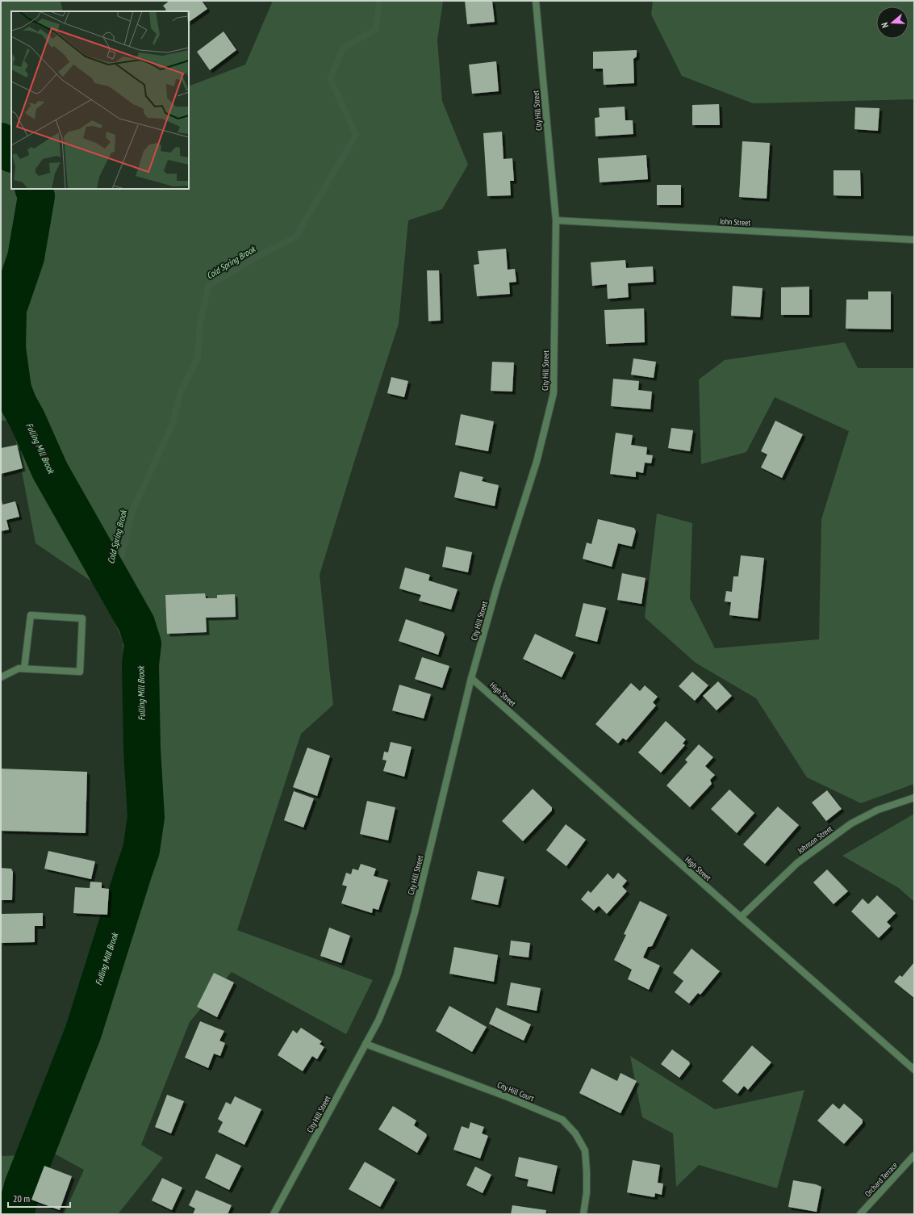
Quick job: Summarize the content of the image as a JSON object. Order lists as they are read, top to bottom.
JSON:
{
  "streets": {
    "street": [
      "City Hill Street",
      "John Street",
      "High Street",
      "Johnson Street",
      "City Hill Court",
      "Orchard Terrace"
    ]
  },
  "crossings": [
    ["City Hill Street", "John Street"],
    ["City Hill Street", "High Street"],
    ["City Hill Street", "City Hill Court"],
    ["High Street", "Johnson Street"]
  ],
  "water": ["Cold Spring Brook", "Fulling Mill Brook"],
  "scale_bar": "20 m",
  "north": "left"
}
